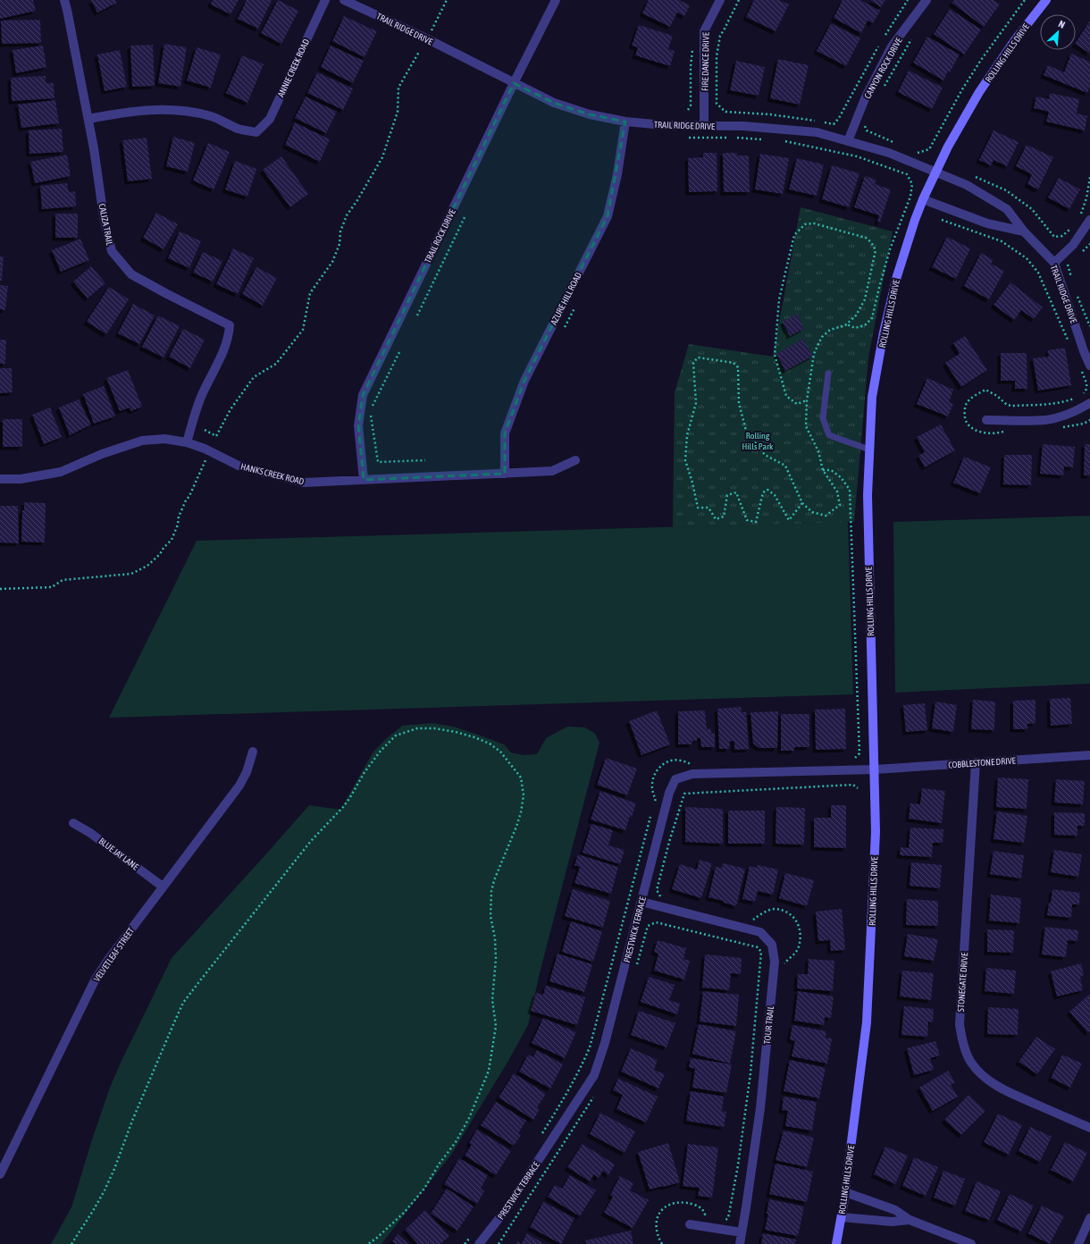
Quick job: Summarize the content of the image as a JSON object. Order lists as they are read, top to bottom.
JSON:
{
  "streets": {
    "street": [
      "TRAIL RIDGE DRIVE",
      "ROLLING HILLS DRIVE",
      "FIRE DANCE DRIVE",
      "ANNIE CREEK ROAD",
      "CANYON ROCK DRIVE",
      "CALIZA TRAIL",
      "TRAIL ROCK DRIVE",
      "AZURE HILL ROAD",
      "HANKS CREEK ROAD",
      "COBBLESTONE DRIVE",
      "BLUE JAY LANE",
      "PRESTWICK TERRACE",
      "VELVETLEAF STREET",
      "STONEGATE DRIVE",
      "TOUR TRAIL"
    ]
  },
  "crossings": [
    ["TRAIL RIDGE DRIVE", "ROLLING HILLS DRIVE"],
    ["TRAIL RIDGE DRIVE", "FIRE DANCE DRIVE"],
    ["TRAIL RIDGE DRIVE", "CANYON ROCK DRIVE"],
    ["TRAIL RIDGE DRIVE", "TRAIL ROCK DRIVE"],
    ["TRAIL RIDGE DRIVE", "AZURE HILL ROAD"],
    ["ROLLING HILLS DRIVE", "COBBLESTONE DRIVE"],
    ["ROLLING HILLS DRIVE", "PRESTWICK TERRACE"],
    ["ANNIE CREEK ROAD", "CALIZA TRAIL"],
    ["CALIZA TRAIL", "HANKS CREEK ROAD"],
    ["TRAIL ROCK DRIVE", "HANKS CREEK ROAD"],
    ["AZURE HILL ROAD", "HANKS CREEK ROAD"],
    ["COBBLESTONE DRIVE", "PRESTWICK TERRACE"],
    ["COBBLESTONE DRIVE", "STONEGATE DRIVE"],
    ["BLUE JAY LANE", "VELVETLEAF STREET"],
    ["PRESTWICK TERRACE", "TOUR TRAIL"]
  ],
  "parks": ["Rolling Hills Park"],
  "north": "top right"
}
